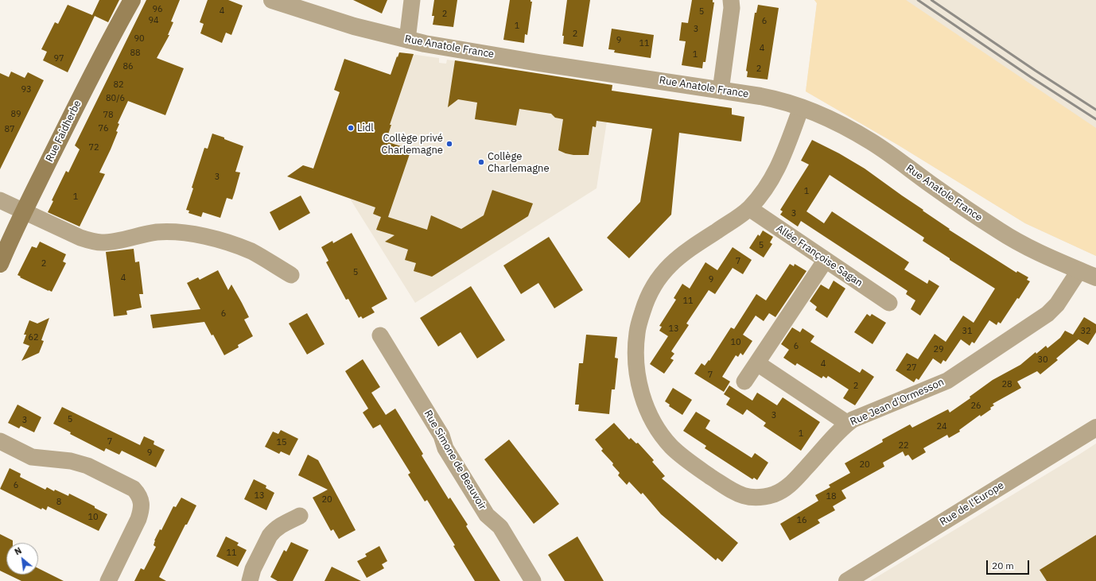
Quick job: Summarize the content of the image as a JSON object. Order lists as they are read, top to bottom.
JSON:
{
  "streets": {
    "main road": ["Rue Faidherbe"],
    "street": [
      "Rue Anatole France",
      "Allée Françoise Sagan",
      "Rue Jean d'Ormesson",
      "Rue Simone de Beauvoir",
      "Rue de l'Europe"
    ]
  },
  "crossings": [
    ["Rue Anatole France", "Rue Jean d'Ormesson"],
    ["Allée Françoise Sagan", "Rue Jean d'Ormesson"]
  ],
  "places": ["Lidl", "Collège privé Charlemagne", "Collège Charlemagne"],
  "house_numbers": [
    "96",
    "4",
    "5",
    "2",
    "94",
    "6",
    "1",
    "3",
    "2",
    "90",
    "9",
    "11",
    "4",
    "88",
    "1",
    "97",
    "86",
    "2",
    "82",
    "93",
    "80/6",
    "89",
    "78",
    "76",
    "87",
    "72",
    "3",
    "1",
    "1",
    "3",
    "5",
    "7",
    "2",
    "5",
    "4",
    "9",
    "11",
    "6",
    "13",
    "31",
    "32",
    "62",
    "10",
    "6",
    "29",
    "30",
    "4",
    "27",
    "7",
    "28",
    "2",
    "26",
    "3",
    "5",
    "3",
    "24",
    "1",
    "7",
    "15",
    "22",
    "9",
    "20",
    "6",
    "13",
    "18",
    "20",
    "8",
    "10",
    "16",
    "11"
  ],
  "scale_bar": "20 m",
  "north": "top left"
}
